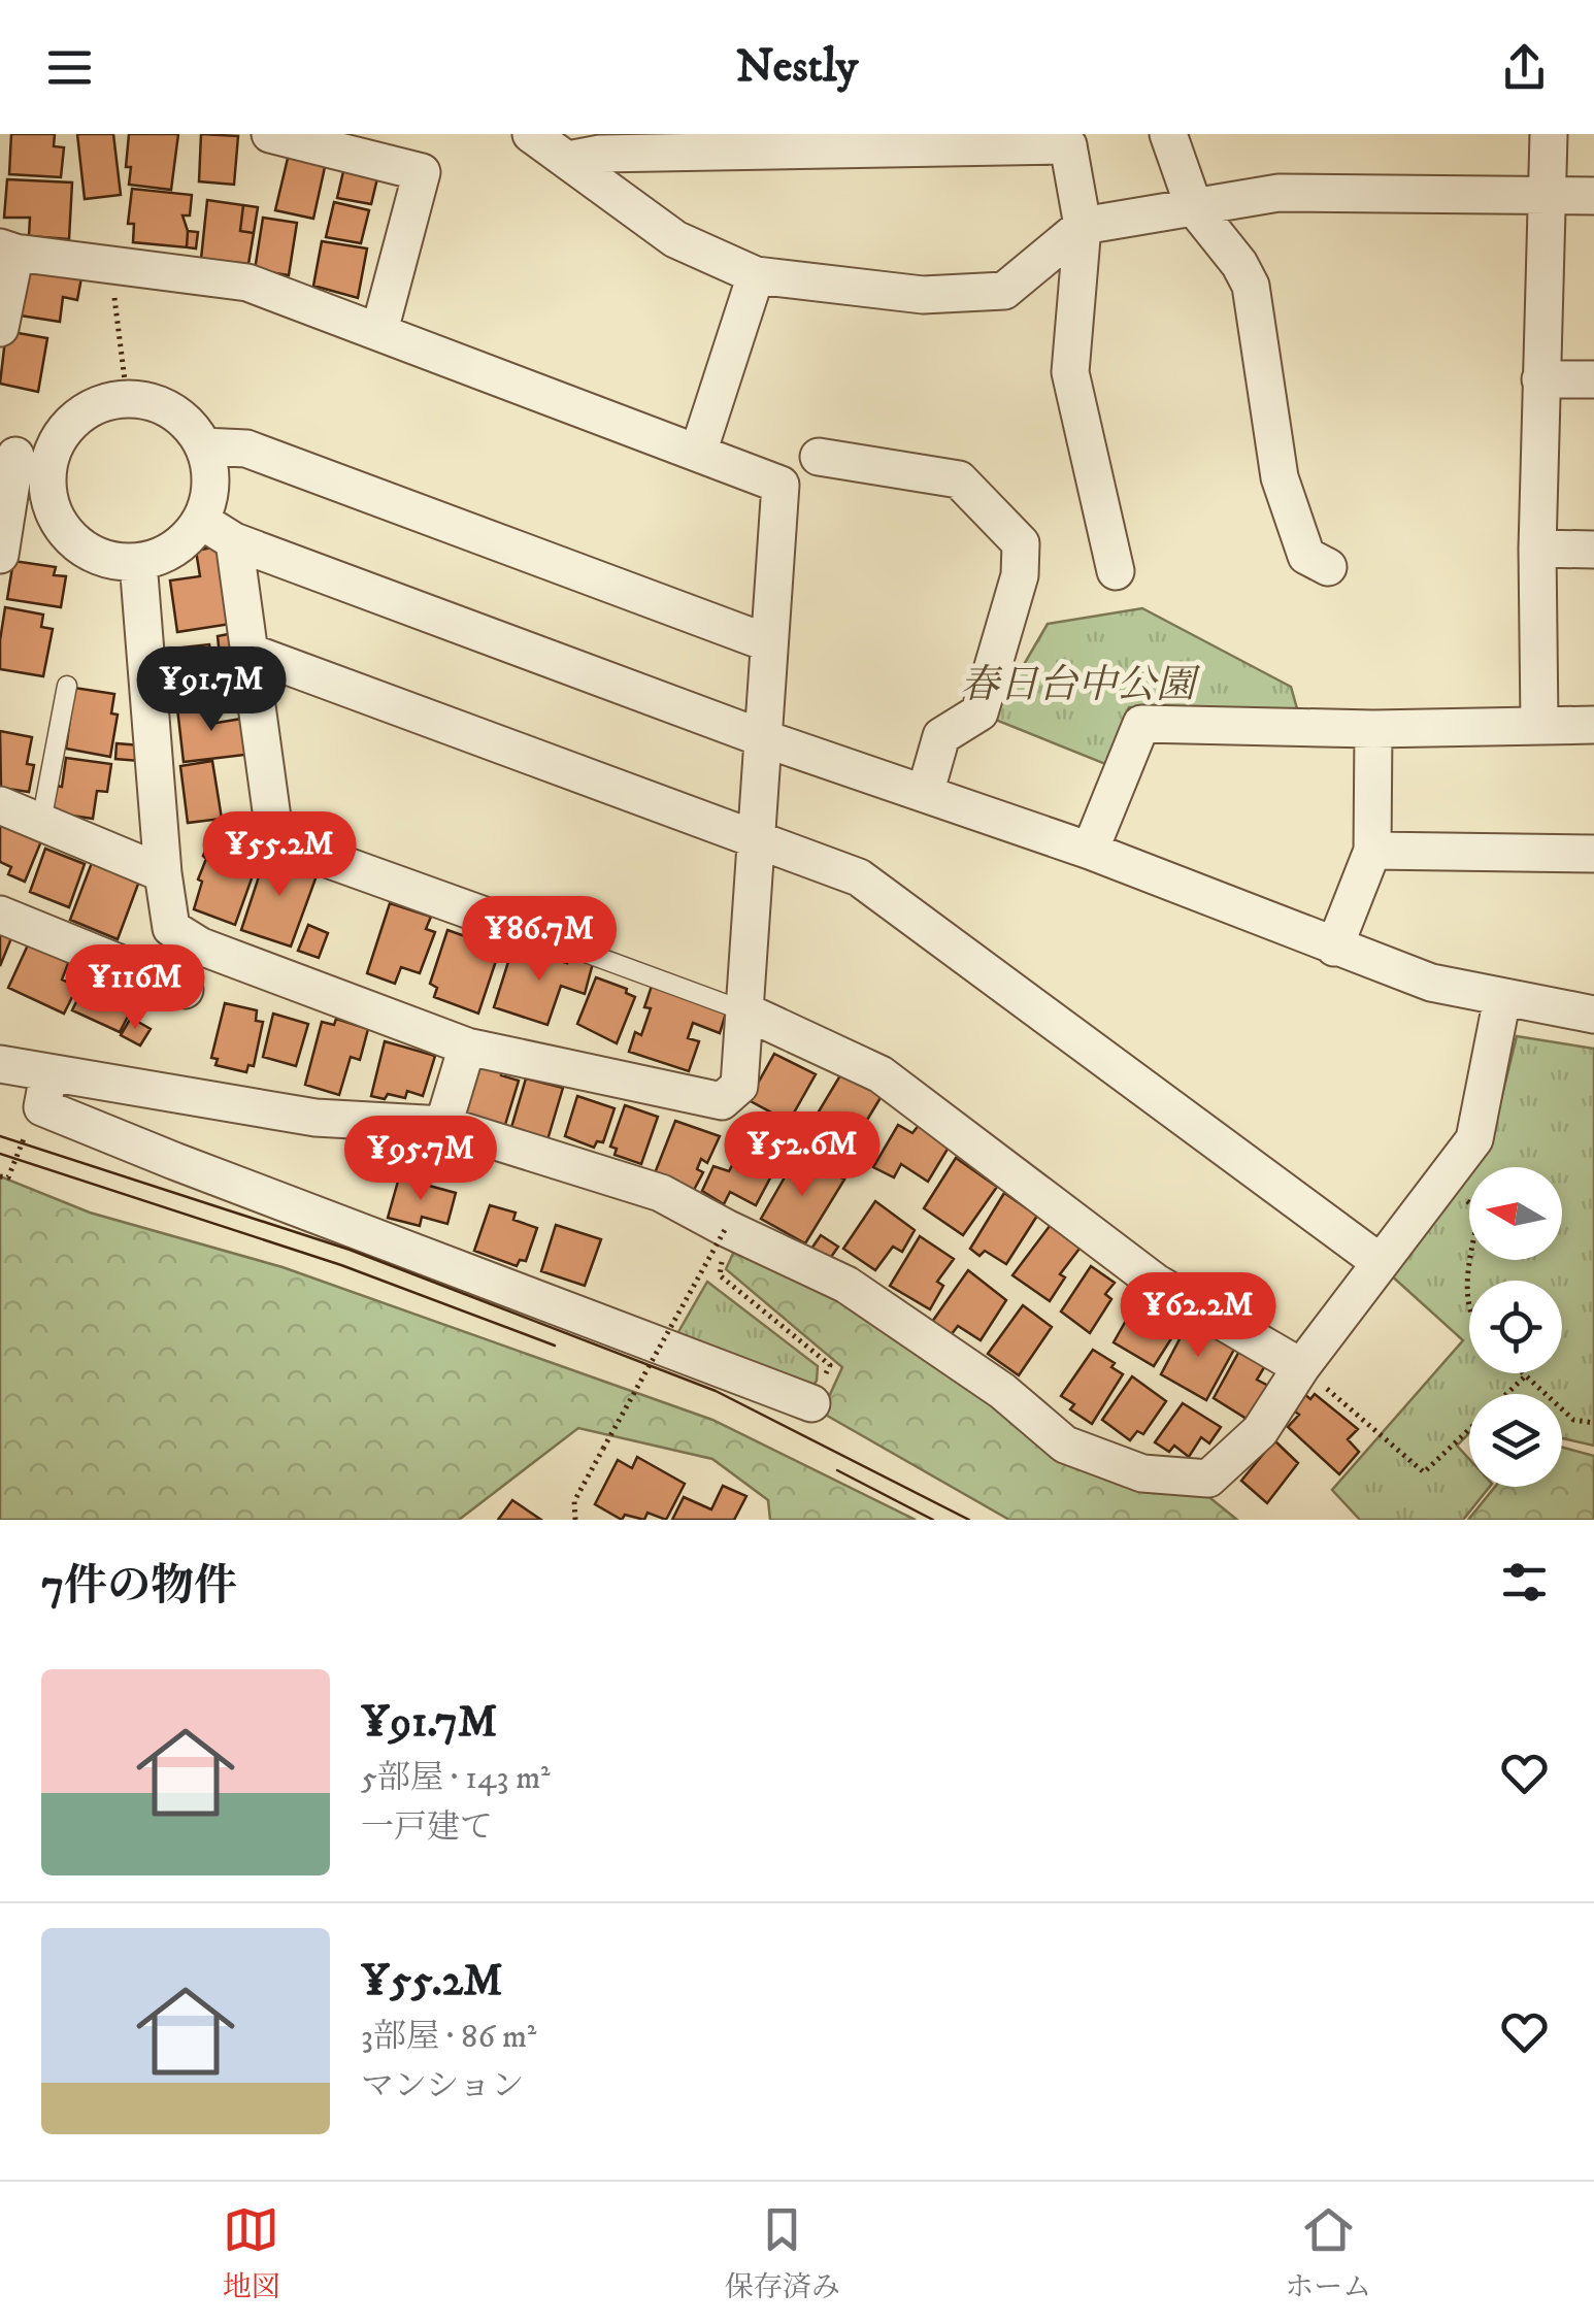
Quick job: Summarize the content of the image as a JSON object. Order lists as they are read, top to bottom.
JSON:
{
  "parks": ["春日台中公園"],
  "north": "left",
  "page": {
    "header": "Nestly",
    "price": [
      "¥91.7M",
      "¥55.2M",
      "¥86.7M",
      "¥116M",
      "¥52.6M",
      "¥95.7M",
      "¥62.2M"
    ],
    "heading": "7件の物件",
    "list": [
      {
        "name": "¥91.7M",
        "note": "5部屋 · 143 m² · 一戸建て"
      },
      {
        "name": "¥55.2M",
        "note": "3部屋 · 86 m² · マンション"
      }
    ],
    "tabs": ["地図", "保存済み", "ホーム"]
  }
}
